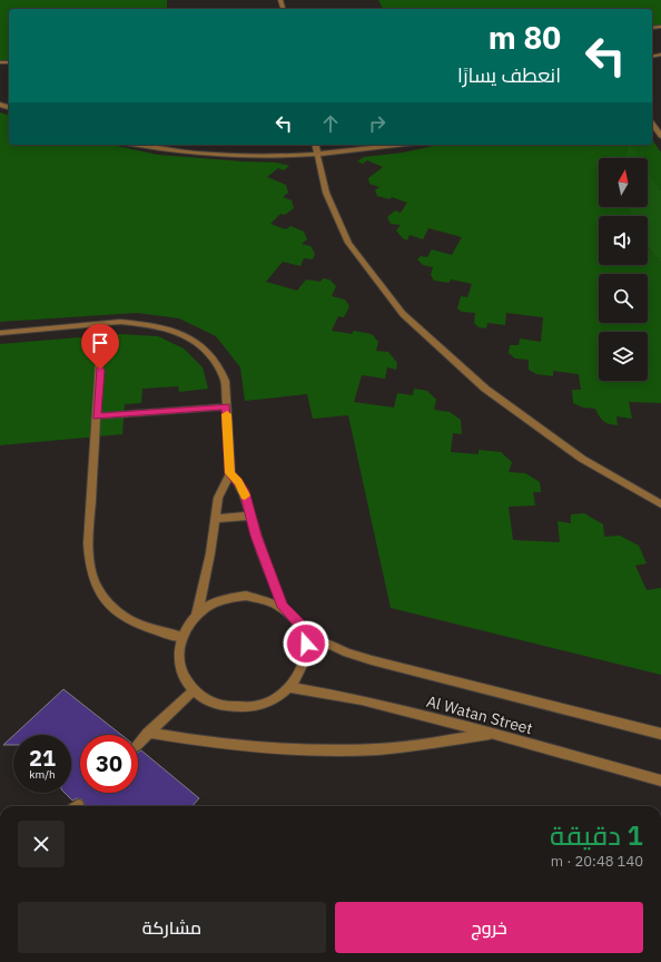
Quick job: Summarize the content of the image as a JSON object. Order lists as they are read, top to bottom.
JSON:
{
  "streets": {
    "street": ["Al Watan Street"]
  },
  "north": "top",
  "page": {
    "turn": ["80 m", "انعطف يسارًا"],
    "speed": "21 km/h",
    "limit": "30",
    "heading": ["1 دقيقة", "140 m · 20:48"],
    "buttons": ["خروج", "مشاركة"]
  }
}
